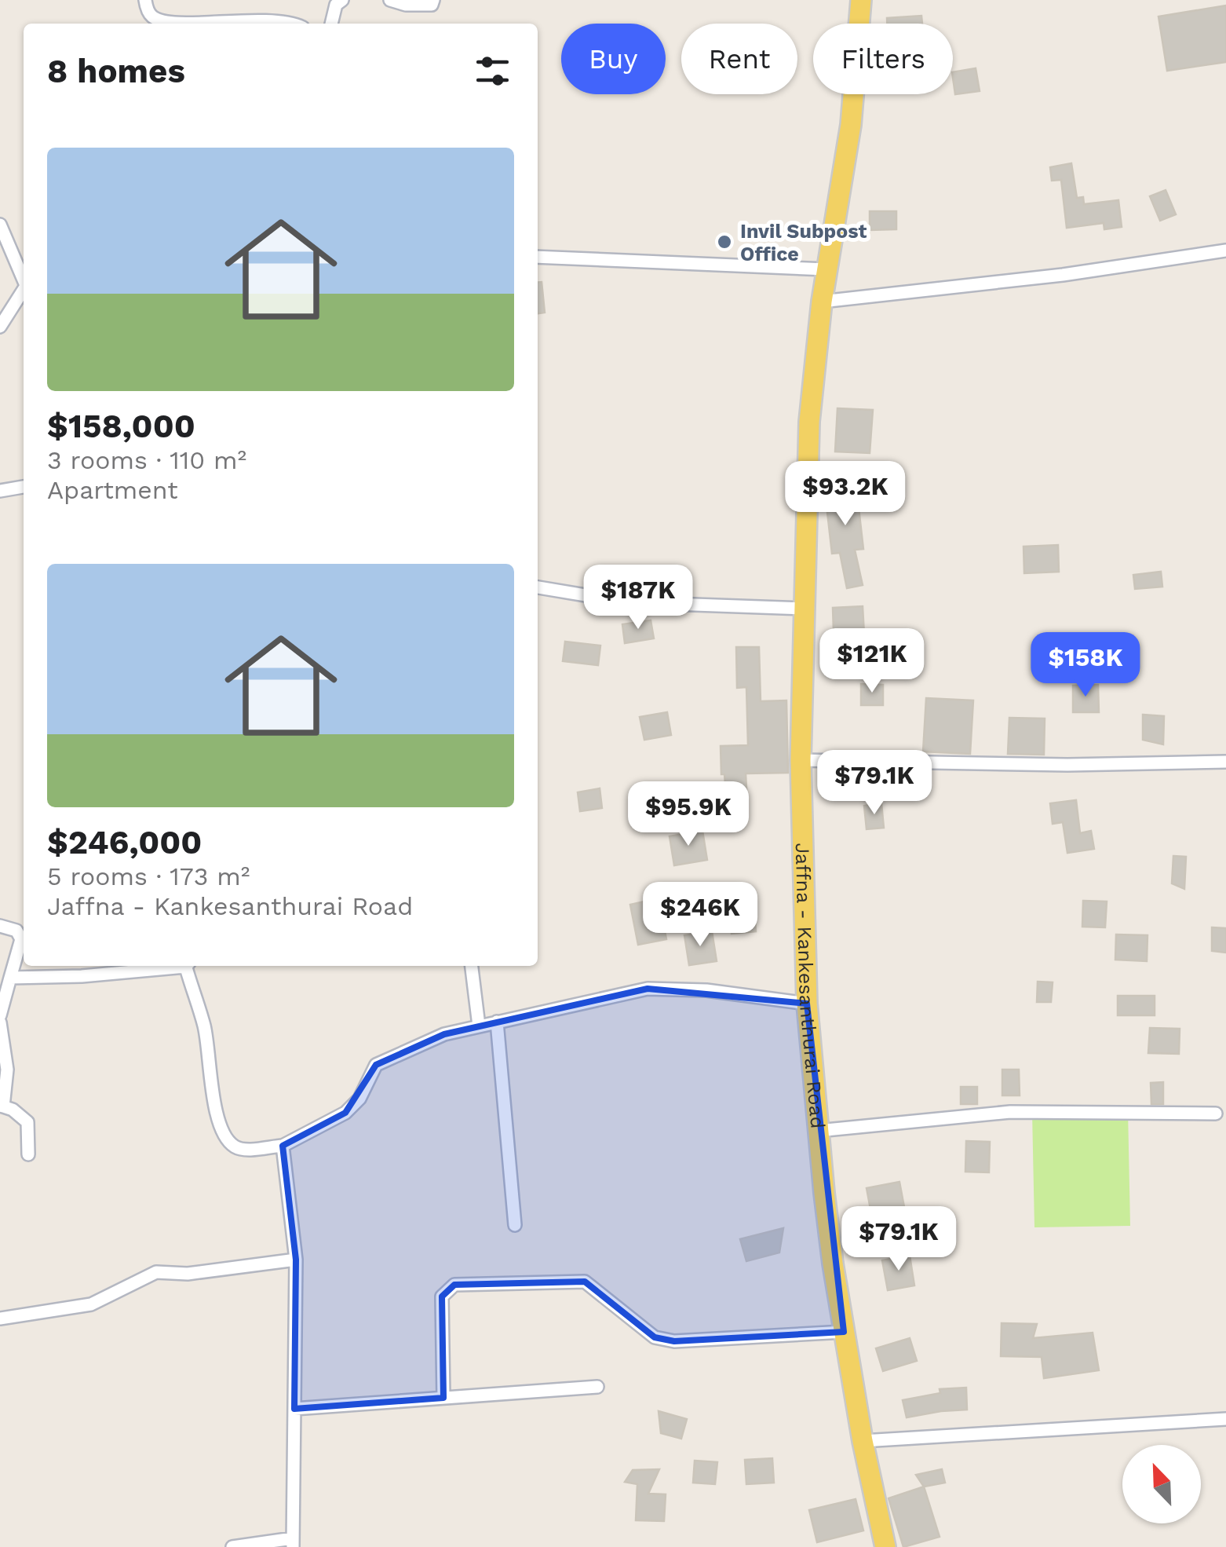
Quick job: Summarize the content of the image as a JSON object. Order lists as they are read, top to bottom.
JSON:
{
  "streets": {
    "main road": ["Jaffna - Kankesanthurai Road"]
  },
  "places": ["Invil Subpost Office"],
  "north": "top left",
  "page": {
    "chip": ["Buy", "Rent", "Filters"],
    "heading": "8 homes",
    "list": [
      {
        "name": "$158,000",
        "note": "3 rooms · 110 m² · Apartment"
      },
      {
        "name": "$246,000",
        "note": "5 rooms · 173 m² · Jaffna - Kankesanthurai Road"
      }
    ],
    "price": [
      "$93.2K",
      "$187K",
      "$121K",
      "$158K",
      "$79.1K",
      "$95.9K",
      "$246K",
      "$79.1K"
    ]
  }
}
